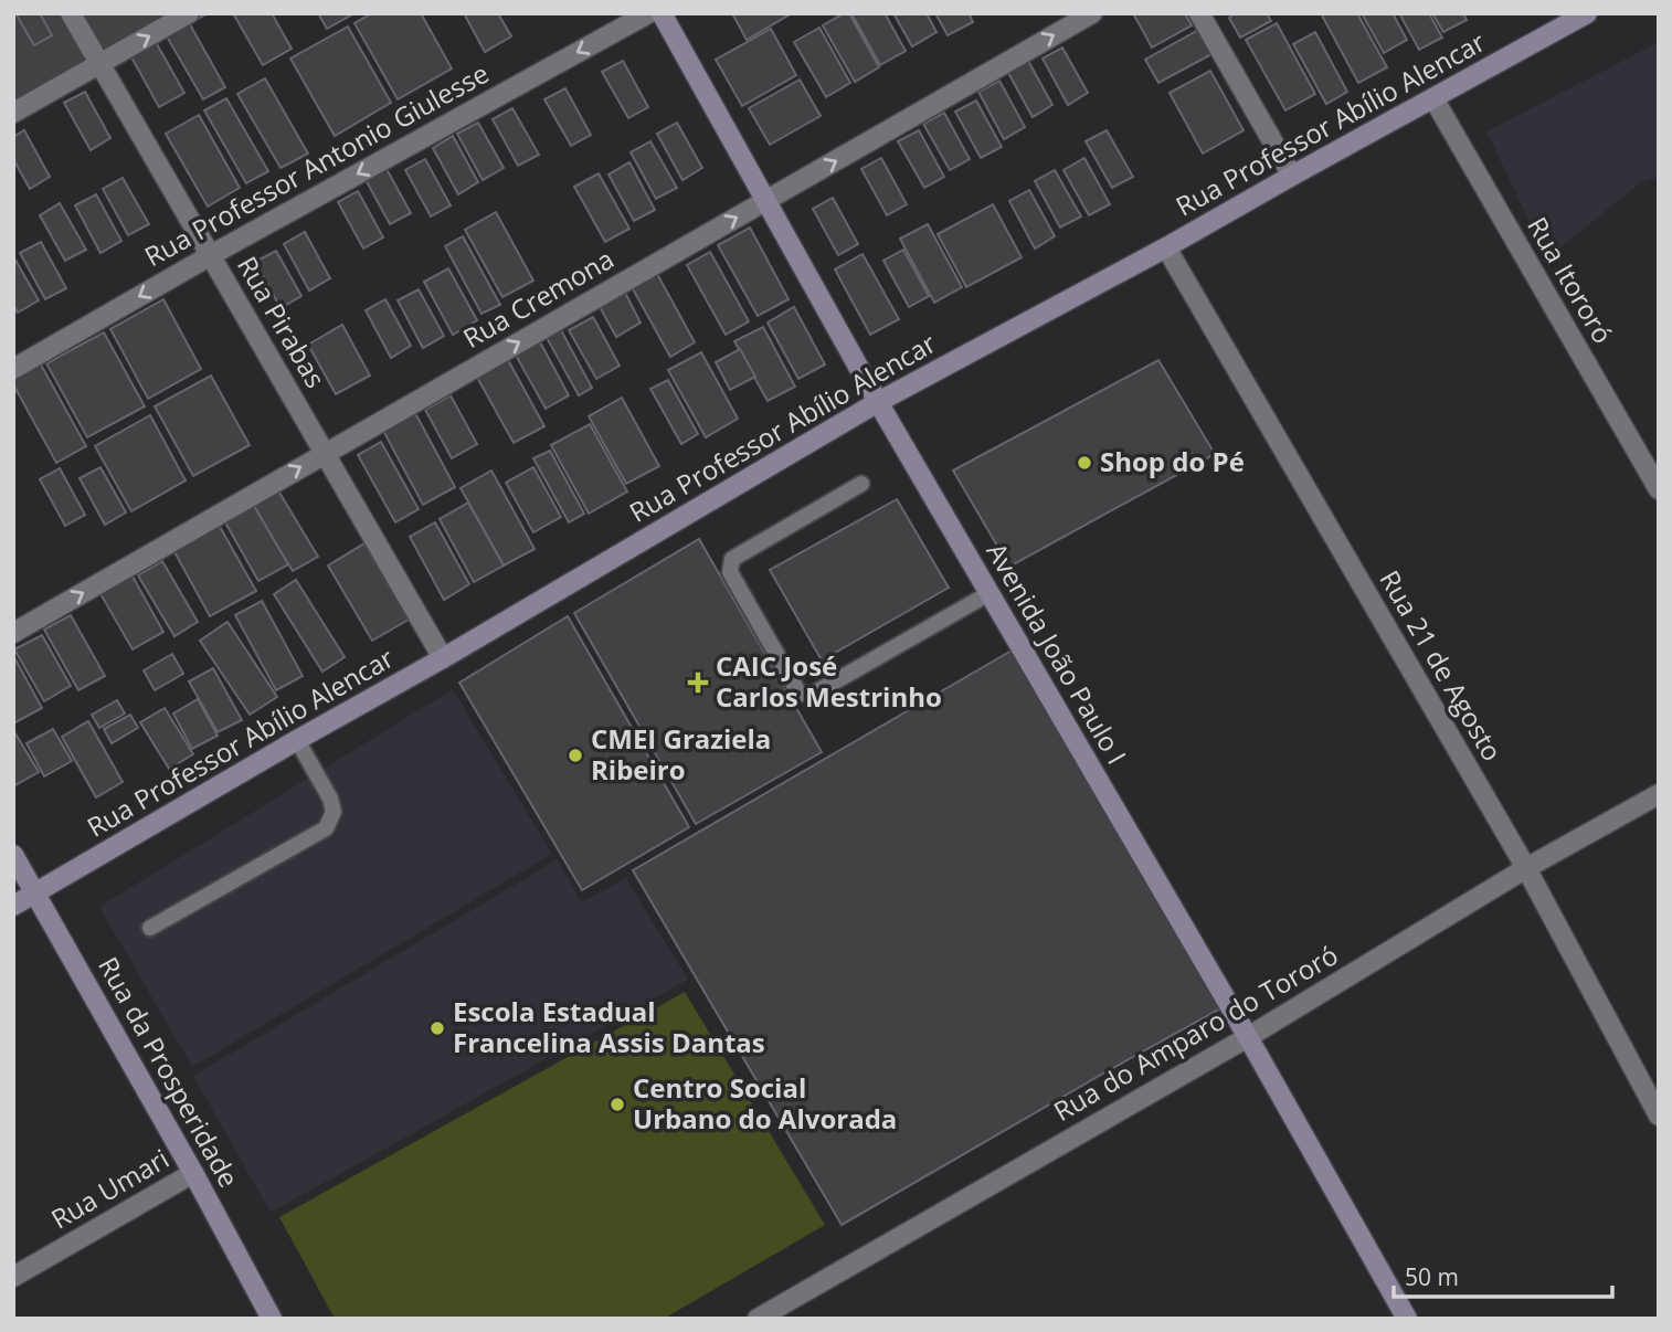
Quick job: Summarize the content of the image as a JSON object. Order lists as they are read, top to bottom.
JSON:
{
  "streets": {
    "street": [
      "Rua Professor Abílio Alencar",
      "Rua Professor Antonio Giulesse",
      "Rua Itororó",
      "Rua Cremona",
      "Rua Pirabas",
      "Avenida João Paulo I",
      "Rua 21 de Agosto",
      "Rua do Amparo do Tororó",
      "Rua da Prosperidade",
      "Rua Umari"
    ]
  },
  "crossings": [
    ["Rua Professor Abílio Alencar", "Rua Itororó"],
    ["Rua Professor Abílio Alencar", "Rua Pirabas"],
    ["Rua Professor Abílio Alencar", "Avenida João Paulo I"],
    ["Rua Professor Abílio Alencar", "Rua 21 de Agosto"],
    ["Rua Professor Abílio Alencar", "Rua da Prosperidade"],
    ["Rua Professor Antonio Giulesse", "Rua Pirabas"],
    ["Rua Cremona", "Rua Pirabas"],
    ["Rua Cremona", "Avenida João Paulo I"],
    ["Avenida João Paulo I", "Rua do Amparo do Tororó"],
    ["Rua 21 de Agosto", "Rua do Amparo do Tororó"],
    ["Rua da Prosperidade", "Rua Umari"]
  ],
  "one_way": ["Rua Professor Antonio Giulesse", "Rua Cremona"],
  "places": {
    "other": [
      "Shop do Pé",
      "CMEI Graziela Ribeiro",
      "Escola Estadual Francelina Assis Dantas",
      "Centro Social Urbano do Alvorada"
    ],
    "health": ["CAIC José Carlos Mestrinho"]
  },
  "scale_bar": "50 m"
}
